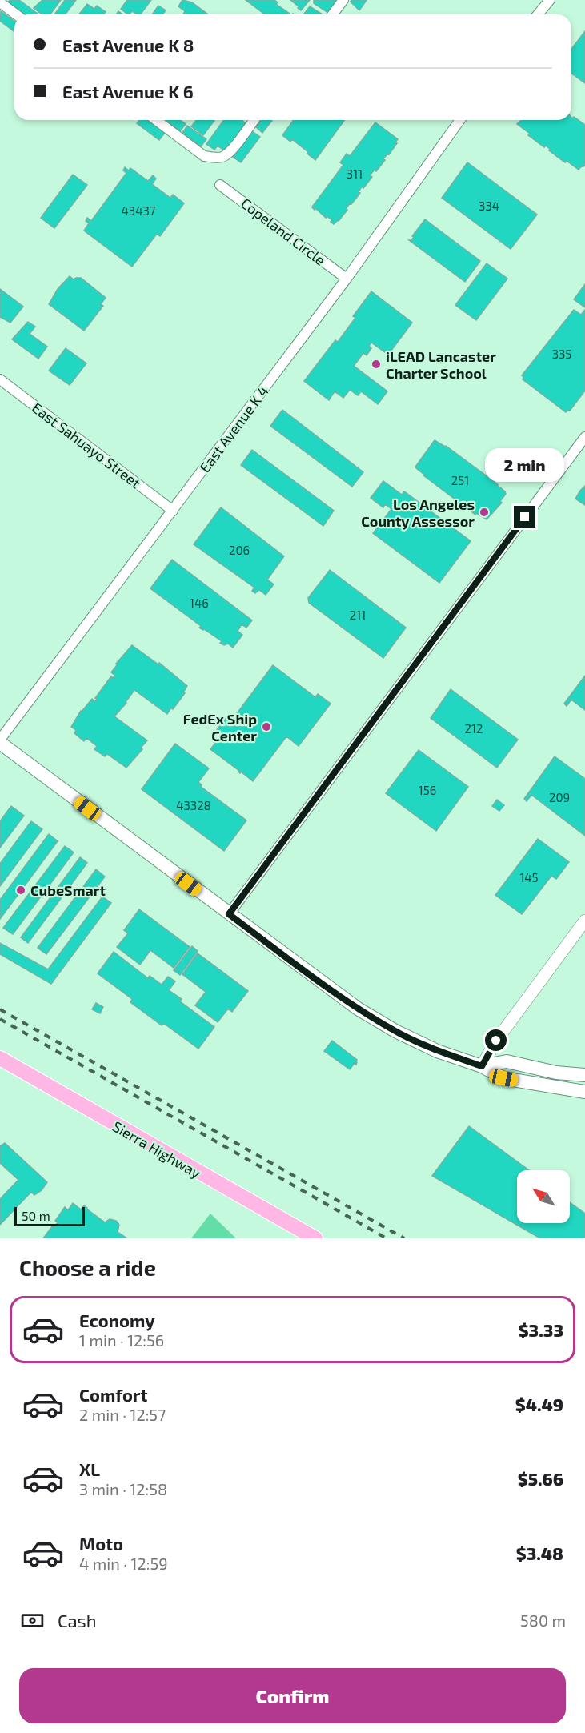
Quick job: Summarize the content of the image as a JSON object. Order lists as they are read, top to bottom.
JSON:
{
  "streets": {
    "main road": ["Sierra Highway"],
    "street": ["Copeland Circle", "East Avenue K 4", "East Sahuayo Street"]
  },
  "crossings": [
    ["Copeland Circle", "East Avenue K 4"],
    ["East Avenue K 4", "East Sahuayo Street"]
  ],
  "places": [
    "iLEAD Lancaster Charter School",
    "Los Angeles County Assessor",
    "FedEx Ship Center",
    "CubeSmart"
  ],
  "house_numbers": [
    "311",
    "334",
    "43437",
    "335",
    "251",
    "206",
    "146",
    "211",
    "212",
    "156",
    "209",
    "43328",
    "145"
  ],
  "scale_bar": "50 m",
  "north": "top left",
  "page": {
    "banner": ["East Avenue K 8", "East Avenue K 6"],
    "bubble": "2 min",
    "scale": "50 m",
    "heading": "Choose a ride",
    "list": [
      {
        "name": "Economy",
        "note": "1 min · 12:56",
        "value": "$3.33"
      },
      {
        "name": "Comfort",
        "note": "2 min · 12:57",
        "value": "$4.49"
      },
      {
        "name": "XL",
        "note": "3 min · 12:58",
        "value": "$5.66"
      },
      {
        "name": "Moto",
        "note": "4 min · 12:59",
        "value": "$3.48"
      }
    ],
    "pay": ["Cash", "580 m"],
    "buttons": "Confirm"
  }
}
